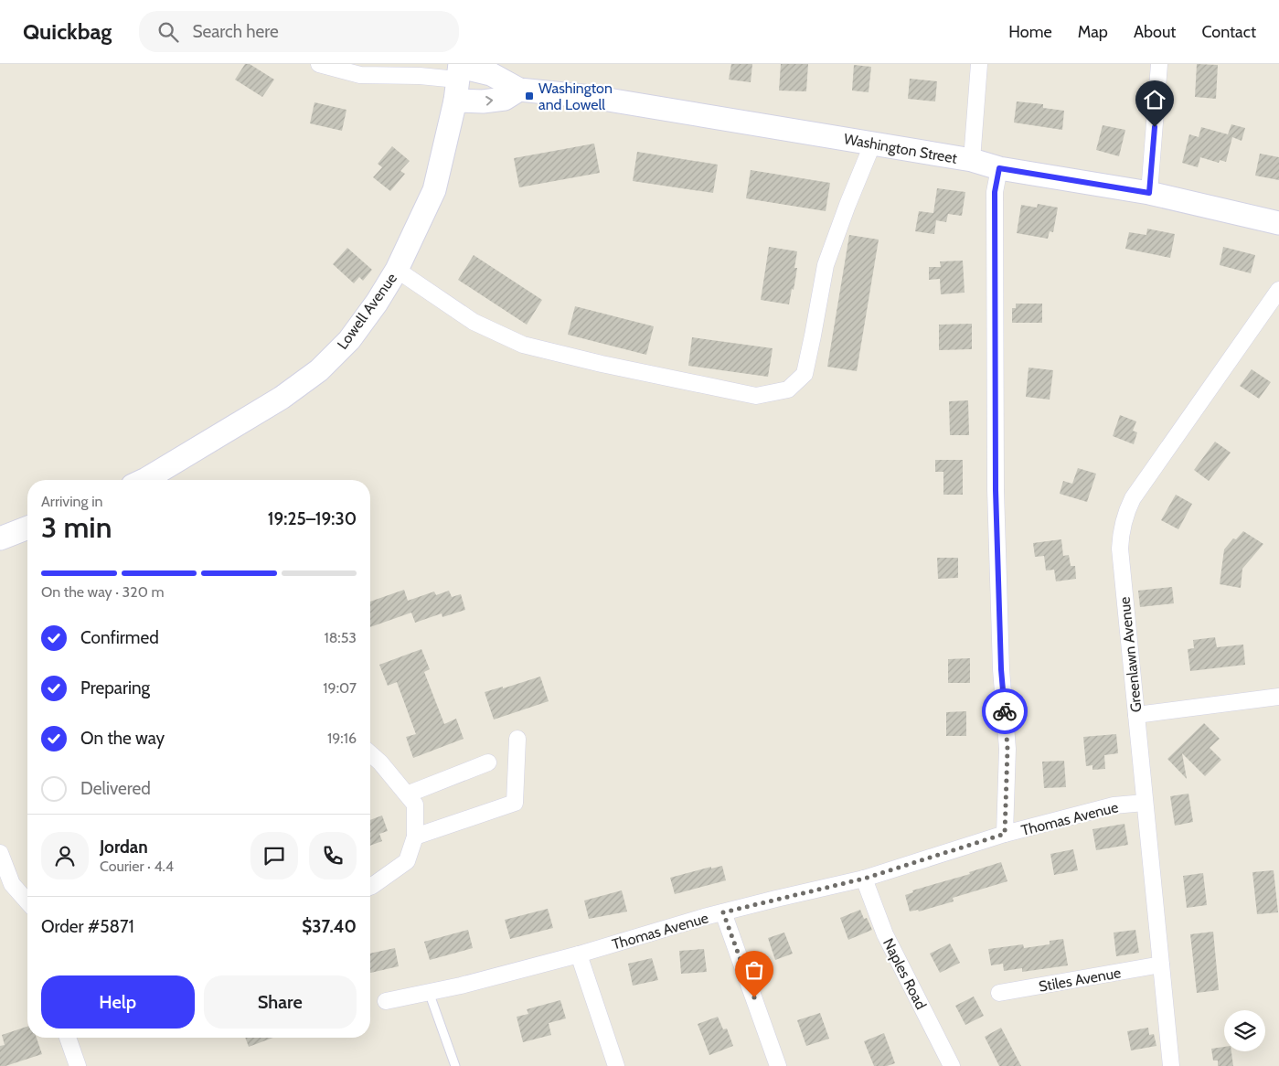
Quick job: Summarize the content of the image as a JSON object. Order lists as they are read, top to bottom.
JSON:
{
  "streets": {
    "street": [
      "Washington Street",
      "Lowell Avenue",
      "Greenlawn Avenue",
      "Thomas Avenue",
      "Naples Road",
      "Stiles Avenue"
    ]
  },
  "crossings": [
    ["Washington Street", "Lowell Avenue"],
    ["Greenlawn Avenue", "Thomas Avenue"],
    ["Greenlawn Avenue", "Stiles Avenue"],
    ["Thomas Avenue", "Naples Road"]
  ],
  "places": {
    "transit": ["Washington and Lowell"]
  },
  "page": {
    "header": "Quickbag",
    "search": "Search here",
    "nav": [
      "Home",
      "Map",
      "About",
      "Contact"
    ],
    "heading": ["3 min", "Arriving in", "19:25–19:30"],
    "panel": [
      "Jordan",
      "Courier · 4.4",
      "Order #5871",
      "$37.40"
    ],
    "bar": "On the way · 320 m",
    "list": [
      ["Confirmed", "18:53"],
      ["Preparing", "19:07"],
      ["On the way", "19:16"],
      "Delivered"
    ],
    "buttons": ["Help", "Share"]
  }
}
